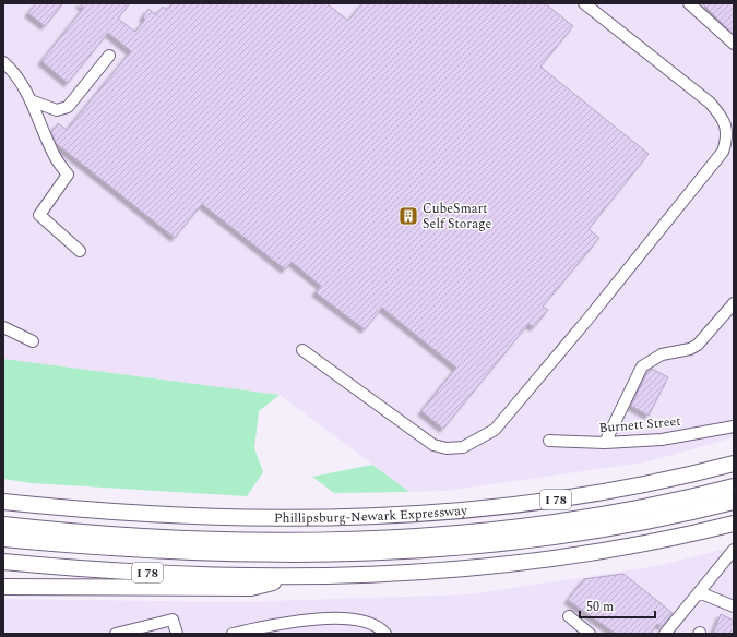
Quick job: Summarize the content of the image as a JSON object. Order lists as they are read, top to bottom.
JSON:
{
  "streets": {
    "highway": ["I 78", "Phillipsburg-Newark Expressway"],
    "street": ["Burnett Street"]
  },
  "places": {
    "building": ["CubeSmart Self Storage"]
  },
  "scale_bar": "50 m"
}
